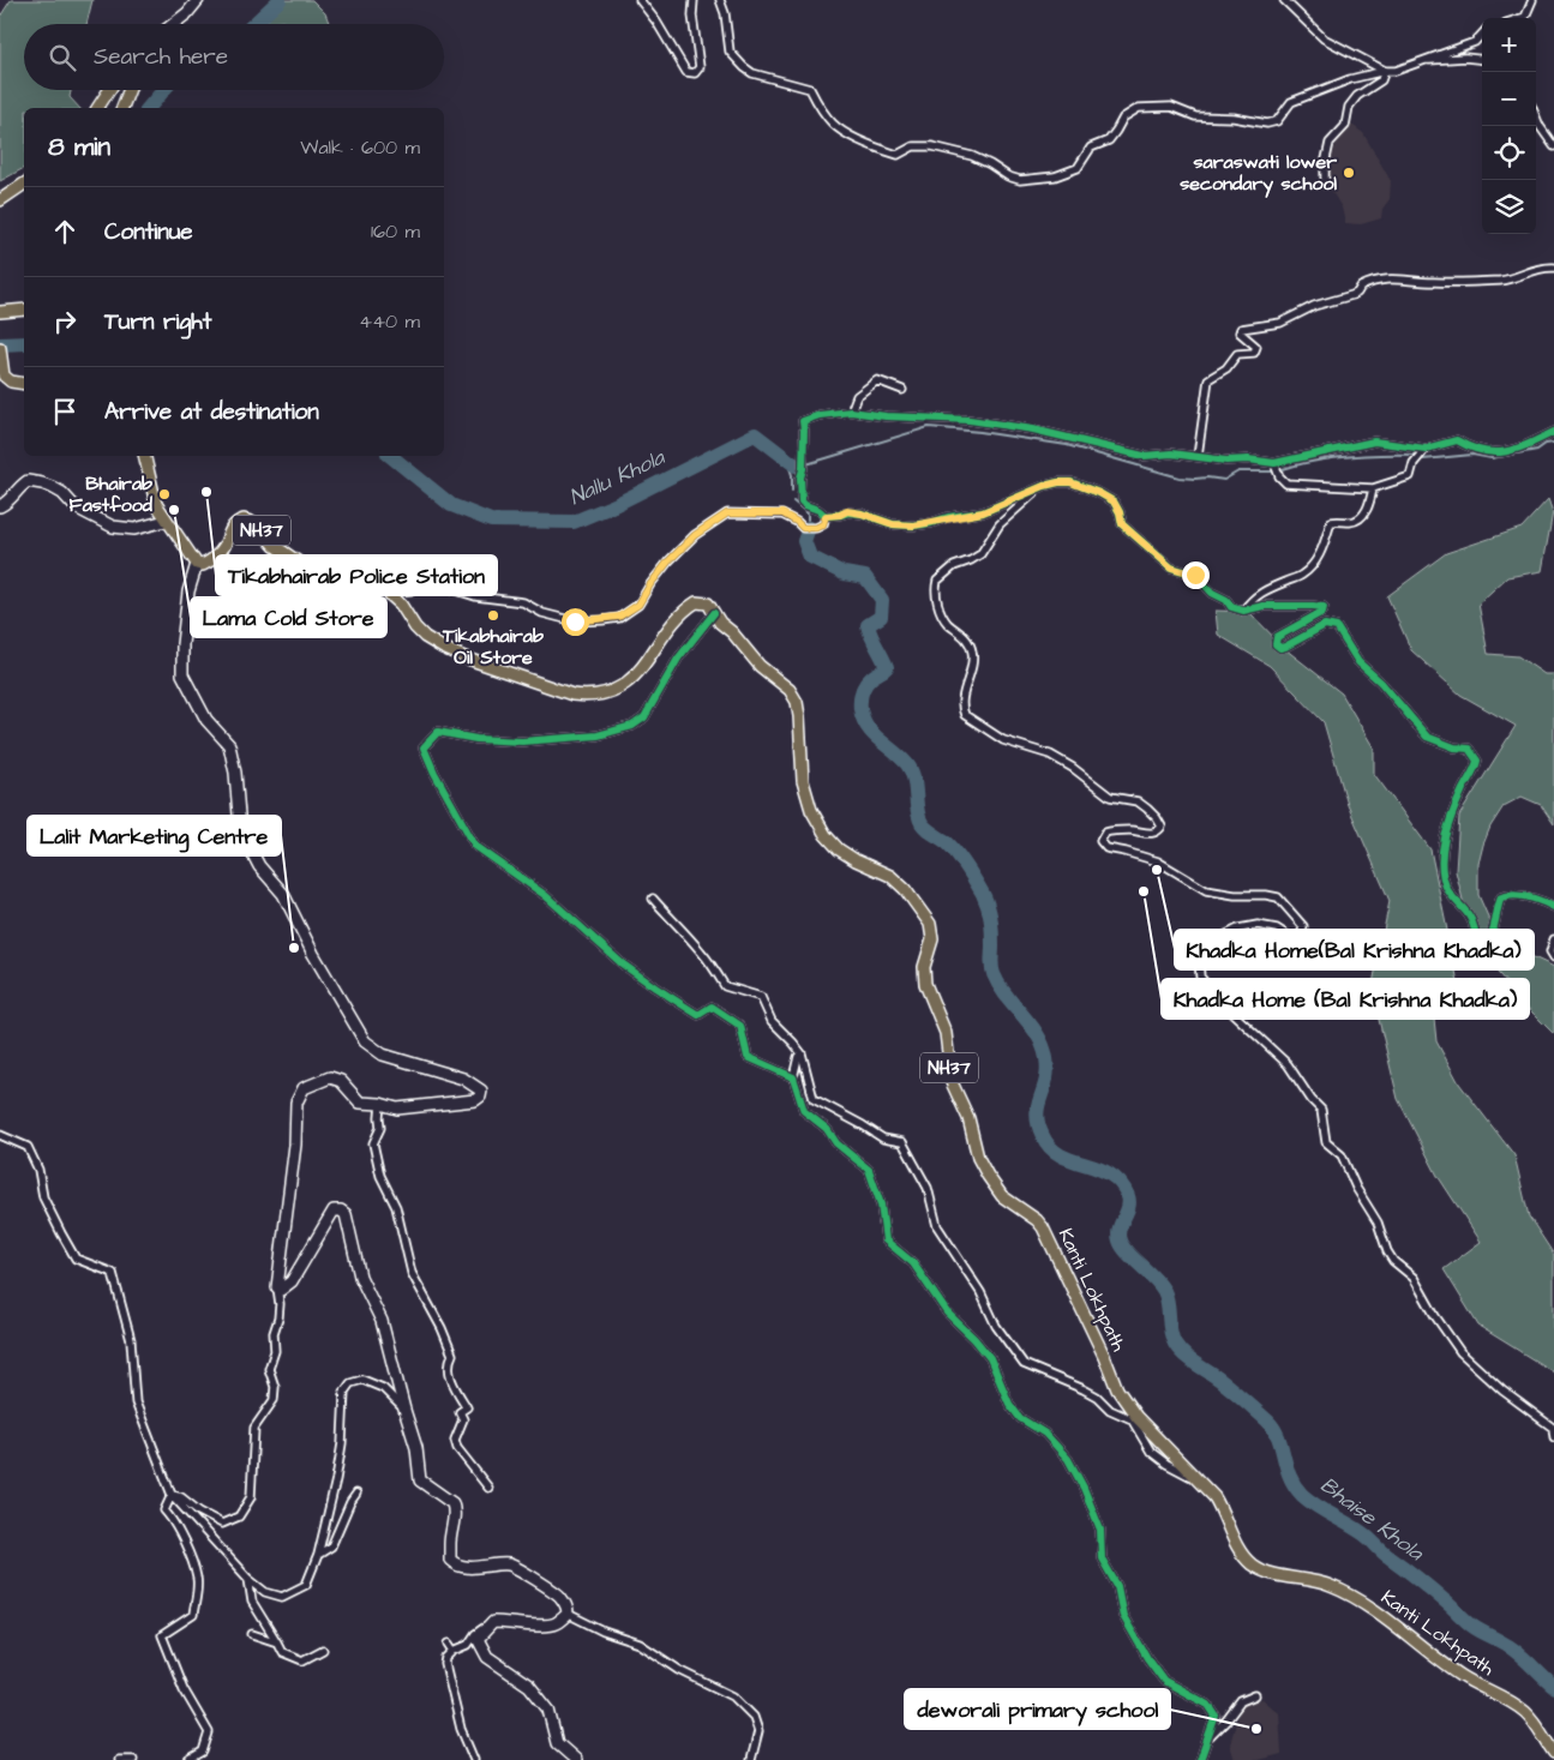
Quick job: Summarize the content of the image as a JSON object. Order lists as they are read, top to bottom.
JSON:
{
  "streets": {
    "main road": ["NH37", "Kanti Lokhpath"]
  },
  "crossings": [
    ["NH37", "Kanti Lokhpath"]
  ],
  "water": ["Nallu Khola", "Bhaise Khola"],
  "places": [
    "saraswati lower secondary school",
    "Tikabhairab Police Station",
    "Bhairab Fastfood",
    "Lama Cold Store",
    "Tikabhairab Oil Store",
    "Khadka Home(Bal Krishna Khadka)",
    "Khadka Home (Bal Krishna Khadka)",
    "Lalit Marketing Centre",
    "deworali primary school"
  ],
  "page": {
    "map_buttons": ["+", "−"],
    "search": "Search here",
    "heading": ["8 min", "Walk · 600 m"],
    "list": [
      ["Continue", "160 m"],
      ["Turn right", "440 m"],
      "Arrive at destination"
    ]
  }
}
